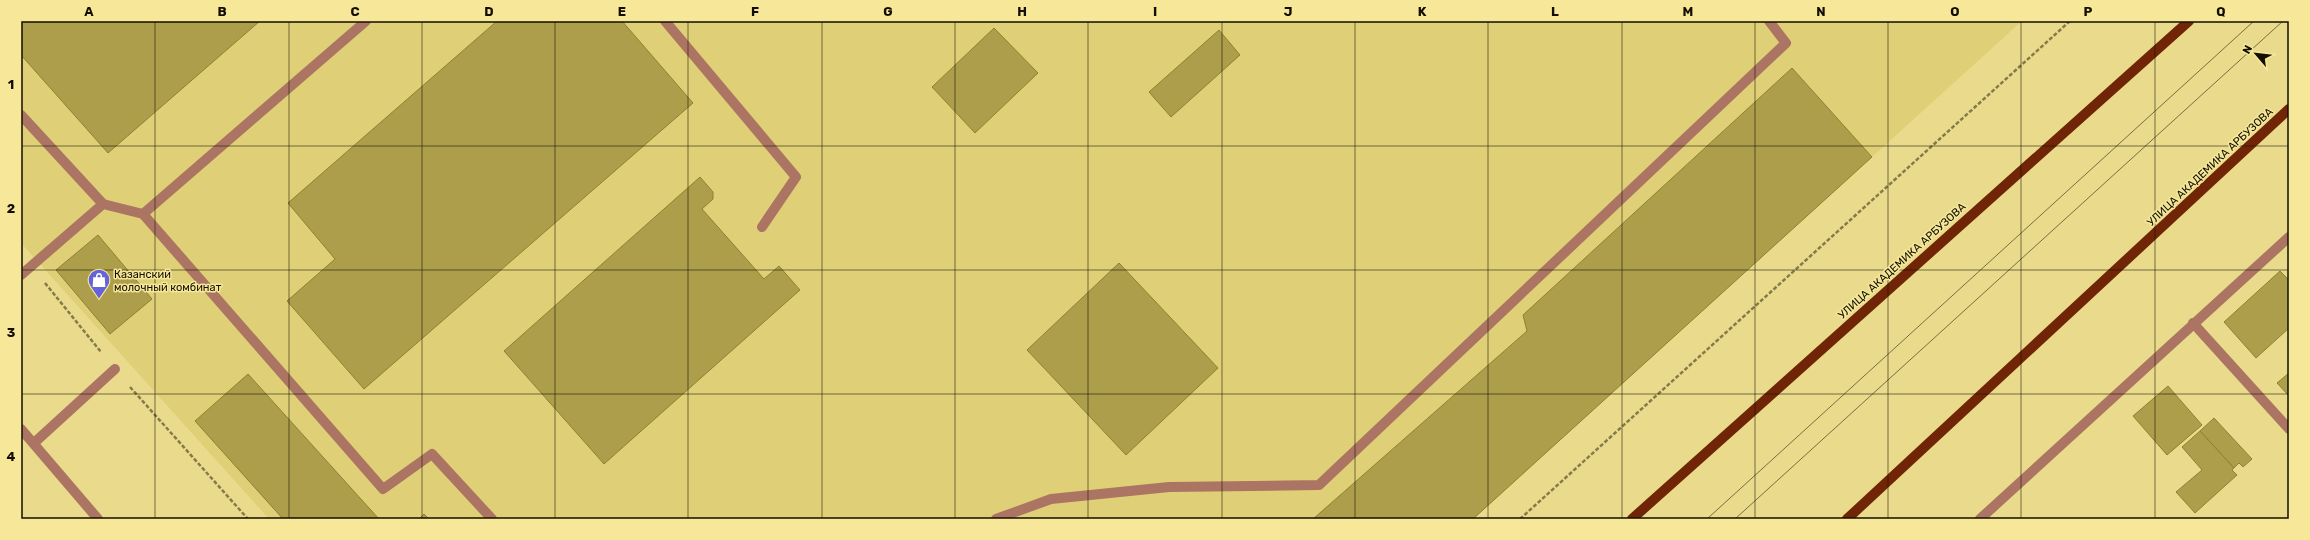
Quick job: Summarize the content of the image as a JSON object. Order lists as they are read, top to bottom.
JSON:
{
  "streets": {
    "main road": ["УЛИЦА АКАДЕМИКА АРБУЗОВА"]
  },
  "places": {
    "shop": ["Казанский молочный комбинат"]
  },
  "north": "top left",
  "grid": {
    "columns": [
      "A",
      "B",
      "C",
      "D",
      "E",
      "F",
      "G",
      "H",
      "I",
      "J",
      "K",
      "L",
      "M",
      "N",
      "O",
      "P",
      "Q"
    ],
    "rows": [
      "1",
      "2",
      "3",
      "4"
    ]
  }
}
